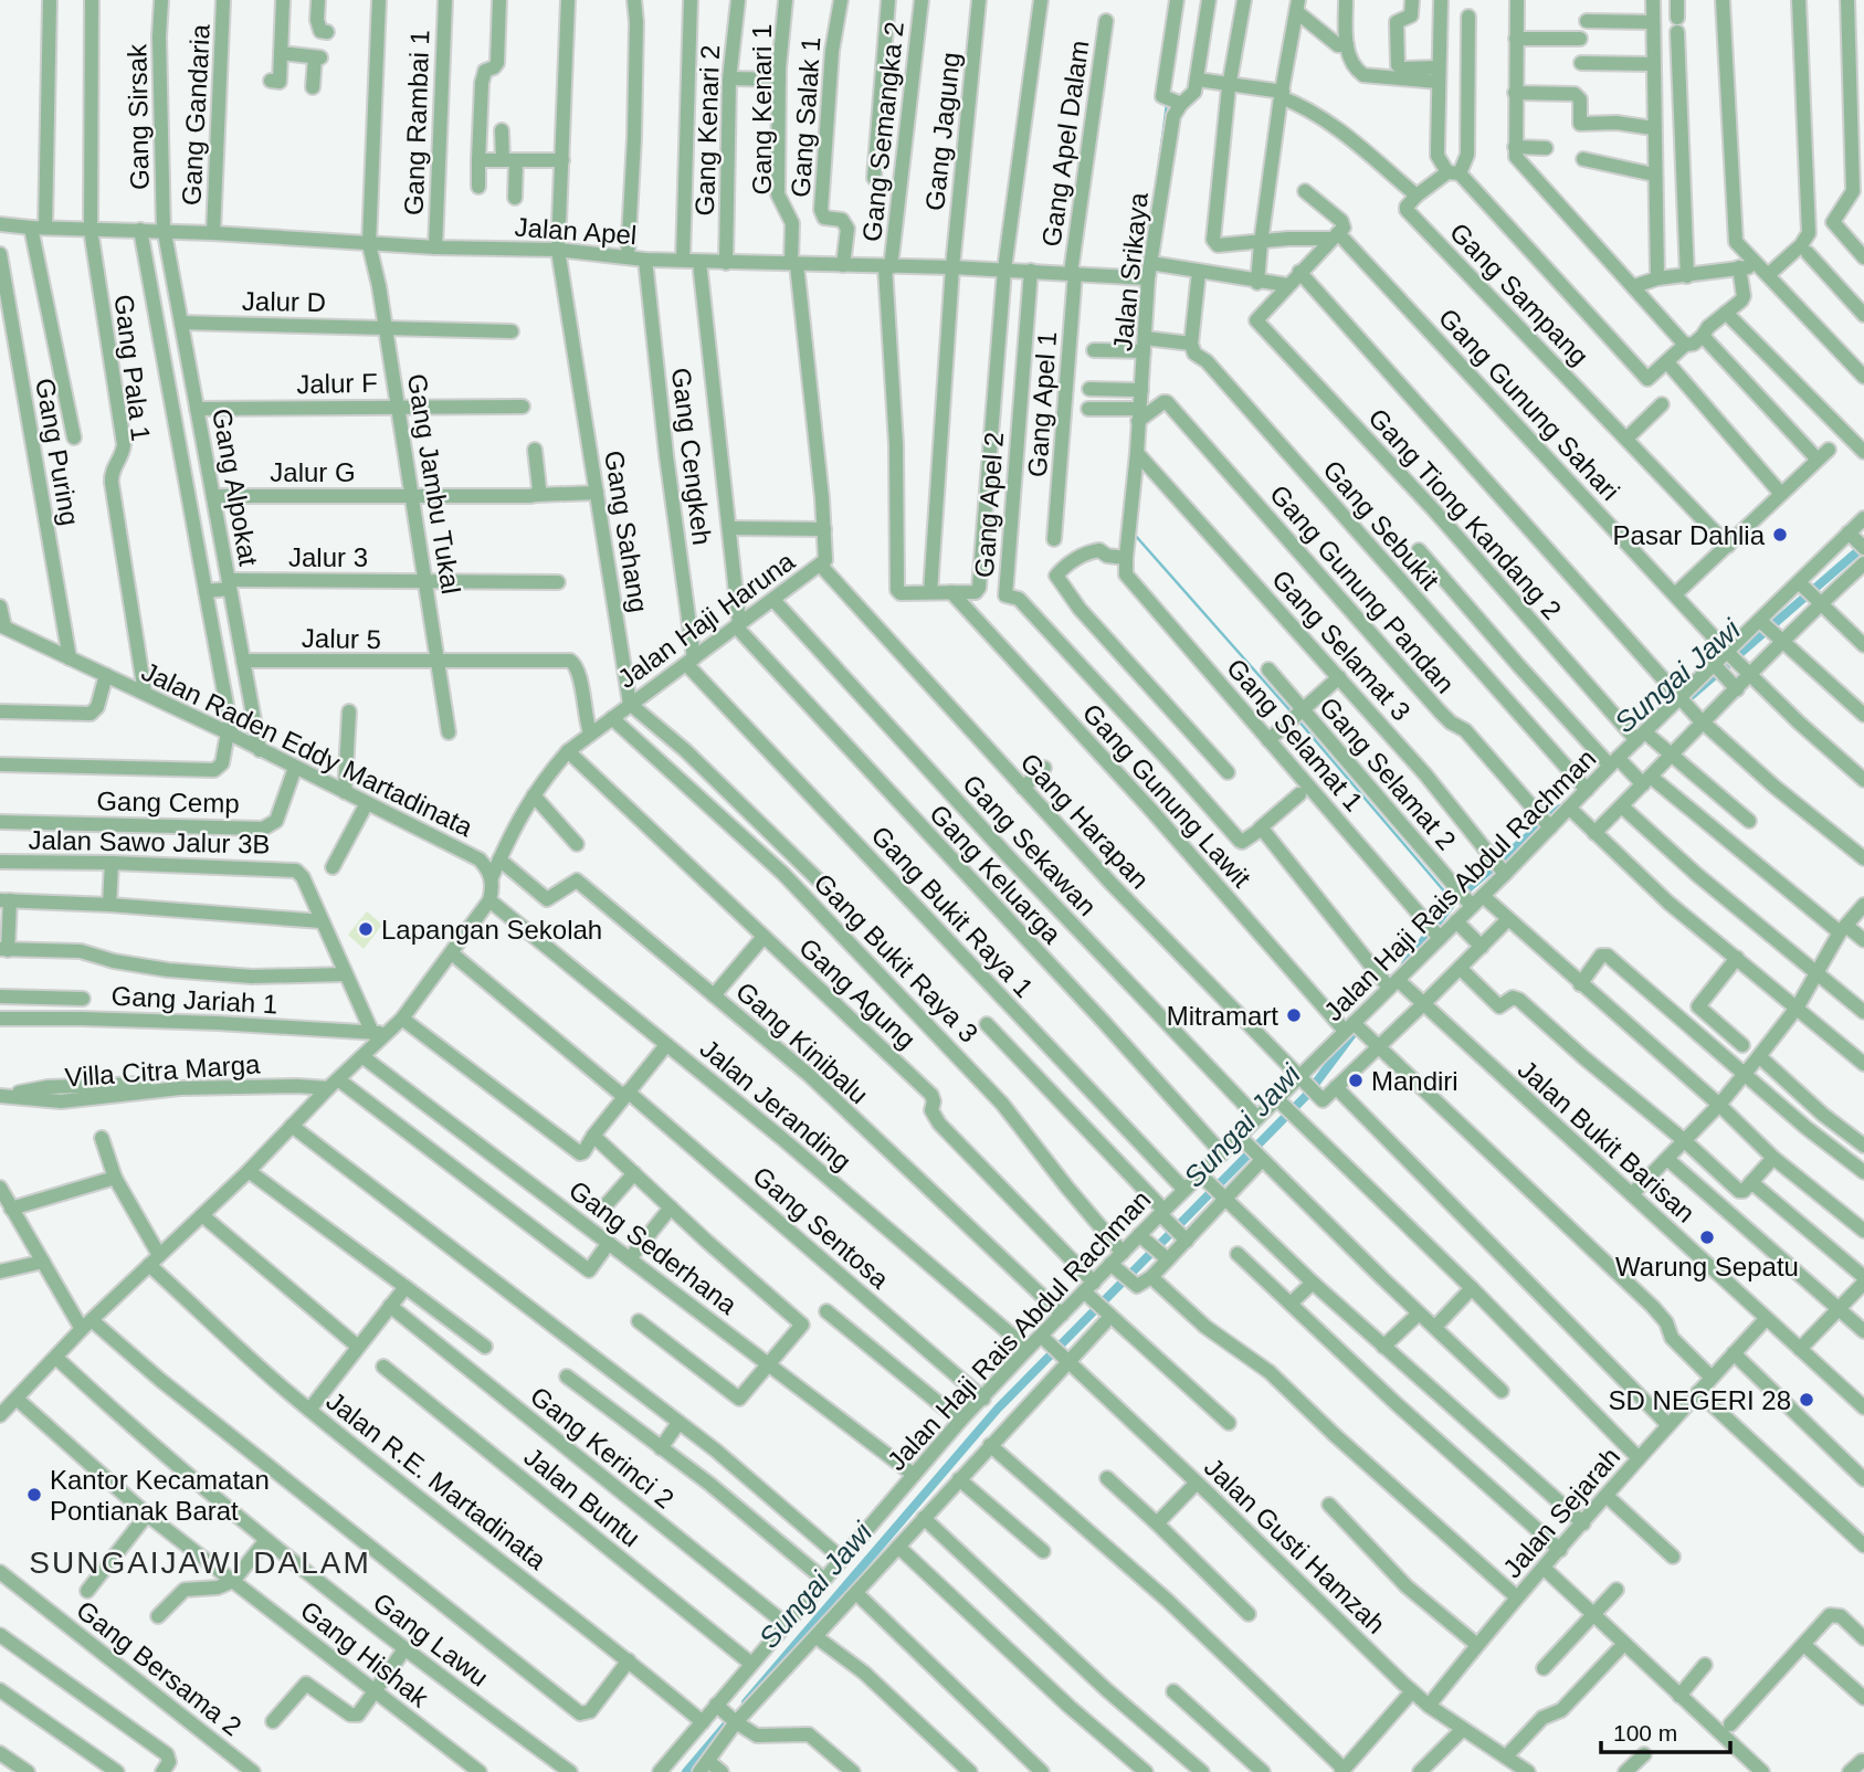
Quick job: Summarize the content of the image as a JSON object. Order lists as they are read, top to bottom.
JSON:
{
  "streets": {
    "street": [
      "Gang Kenari 1",
      "Gang Gandaria",
      "Gang Sirsak",
      "Gang Salak 1",
      "Gang Rambai 1",
      "Gang Kenari 2",
      "Gang Semangka 2",
      "Gang Jagung",
      "Gang Apel Dalam",
      "Jalan Apel",
      "Jalan Srikaya",
      "Gang Sampang",
      "Jalur D",
      "Gang Pala 1",
      "Jalur F",
      "Gang Apel 1",
      "Gang Gunung Sahari",
      "Gang Puring",
      "Gang Cengkeh",
      "Jalur G",
      "Gang Jambu Tukal",
      "Gang Alpokat",
      "Gang Apel 2",
      "Gang Tiong Kandang 2",
      "Gang Sebukit",
      "Gang Sahang",
      "Jalur 3",
      "Gang Gunung Pandan",
      "Jalan Haji Haruna",
      "Jalur 5",
      "Gang Selamat 3",
      "Gang Selamat 1",
      "Jalan Raden Eddy Martadinata",
      "Gang Selamat 2",
      "Gang Gunung Lawit",
      "Gang Cemp",
      "Gang Harapan",
      "Jalan Sawo Jalur 3B",
      "Gang Sekawan",
      "Gang Keluarga",
      "Jalan Haji Rais Abdul Rachman",
      "Gang Bukit Raya 1",
      "Gang Bukit Raya 3",
      "Gang Agung",
      "Gang Jariah 1",
      "Gang Kinibalu",
      "Villa Citra Marga",
      "Jalan Jeranding",
      "Jalan Bukit Barisan",
      "Gang Sentosa",
      "Gang Sederhana",
      "Gang Kerinci 2",
      "Jalan R.E. Martadinata",
      "Jalan Buntu",
      "Jalan Sejarah",
      "Jalan Gusti Hamzah",
      "Gang Lawu",
      "Gang Hishak",
      "Gang Bersama 2"
    ]
  },
  "crossings": [
    ["Gang Kenari 1", "Jalan Apel"],
    ["Gang Kenari 1", "Jalan Haji Haruna"],
    ["Gang Gandaria", "Jalan Apel"],
    ["Gang Sirsak", "Jalan Apel"],
    ["Gang Sirsak", "Gang Alpokat"],
    ["Gang Salak 1", "Jalan Apel"],
    ["Gang Rambai 1", "Jalan Apel"],
    ["Gang Kenari 2", "Jalan Apel"],
    ["Gang Semangka 2", "Gang Jagung"],
    ["Gang Semangka 2", "Jalan Apel"],
    ["Gang Jagung", "Jalan Apel"],
    ["Gang Apel Dalam", "Jalan Apel"],
    ["Gang Apel Dalam", "Gang Apel 1"],
    ["Jalan Apel", "Jalan Srikaya"],
    ["Jalan Apel", "Gang Pala 1"],
    ["Jalan Apel", "Gang Apel 1"],
    ["Jalan Apel", "Gang Cengkeh"],
    ["Jalan Apel", "Gang Jambu Tukal"],
    ["Jalan Apel", "Gang Alpokat"],
    ["Jalan Apel", "Gang Apel 2"],
    ["Jalan Apel", "Gang Tiong Kandang 2"],
    ["Jalan Apel", "Gang Sahang"],
    ["Jalan Apel", "Jalan Haji Haruna"],
    ["Jalan Srikaya", "Gang Gunung Pandan"],
    ["Jalan Srikaya", "Gang Selamat 3"],
    ["Jalan Srikaya", "Gang Selamat 1"],
    ["Jalur D", "Gang Jambu Tukal"],
    ["Jalur D", "Gang Alpokat"],
    ["Gang Pala 1", "Jalan Raden Eddy Martadinata"],
    ["Jalur F", "Gang Jambu Tukal"],
    ["Jalur F", "Gang Alpokat"],
    ["Gang Gunung Sahari", "Jalan Haji Rais Abdul Rachman"],
    ["Gang Puring", "Jalan Raden Eddy Martadinata"],
    ["Gang Cengkeh", "Jalan Haji Haruna"],
    ["Gang Cengkeh", "Gang Bukit Raya 1"],
    ["Jalur G", "Gang Jambu Tukal"],
    ["Jalur G", "Gang Alpokat"],
    ["Jalur G", "Gang Sahang"],
    ["Gang Jambu Tukal", "Jalur 3"],
    ["Gang Jambu Tukal", "Jalur 5"],
    ["Gang Alpokat", "Jalur 3"],
    ["Gang Alpokat", "Jalur 5"],
    ["Gang Alpokat", "Jalan Raden Eddy Martadinata"],
    ["Gang Apel 2", "Jalan Bukit Barisan"],
    ["Gang Tiong Kandang 2", "Jalan Haji Rais Abdul Rachman"],
    ["Gang Sebukit", "Jalan Haji Rais Abdul Rachman"],
    ["Gang Sahang", "Jalan Haji Haruna"],
    ["Gang Gunung Pandan", "Jalan Haji Rais Abdul Rachman"],
    ["Jalan Haji Haruna", "Jalur 5"],
    ["Jalan Haji Haruna", "Jalan Raden Eddy Martadinata"],
    ["Jalan Haji Haruna", "Gang Harapan"],
    ["Jalan Haji Haruna", "Gang Sekawan"],
    ["Jalan Haji Haruna", "Gang Keluarga"],
    ["Jalan Haji Haruna", "Gang Bukit Raya 1"],
    ["Jalan Haji Haruna", "Gang Bukit Raya 3"],
    ["Jalan Haji Haruna", "Gang Agung"],
    ["Jalan Haji Haruna", "Gang Kinibalu"],
    ["Gang Selamat 3", "Jalan Haji Rais Abdul Rachman"],
    ["Gang Selamat 1", "Jalan Haji Rais Abdul Rachman"],
    ["Jalan Raden Eddy Martadinata", "Gang Cemp"],
    ["Gang Selamat 2", "Jalan Haji Rais Abdul Rachman"],
    ["Gang Gunung Lawit", "Jalan Haji Rais Abdul Rachman"],
    ["Gang Gunung Lawit", "Jalan Sejarah"],
    ["Gang Harapan", "Jalan Haji Rais Abdul Rachman"],
    ["Gang Sekawan", "Jalan Haji Rais Abdul Rachman"],
    ["Gang Keluarga", "Jalan Haji Rais Abdul Rachman"],
    ["Jalan Haji Rais Abdul Rachman", "Gang Bukit Raya 1"],
    ["Jalan Haji Rais Abdul Rachman", "Gang Bukit Raya 3"],
    ["Jalan Haji Rais Abdul Rachman", "Gang Agung"],
    ["Jalan Haji Rais Abdul Rachman", "Gang Kinibalu"],
    ["Jalan Haji Rais Abdul Rachman", "Jalan Jeranding"],
    ["Jalan Haji Rais Abdul Rachman", "Jalan Bukit Barisan"],
    ["Jalan Haji Rais Abdul Rachman", "Gang Sentosa"],
    ["Jalan Haji Rais Abdul Rachman", "Gang Sederhana"],
    ["Jalan Haji Rais Abdul Rachman", "Gang Kerinci 2"],
    ["Jalan Haji Rais Abdul Rachman", "Jalan R.E. Martadinata"],
    ["Jalan Haji Rais Abdul Rachman", "Jalan Buntu"],
    ["Jalan Haji Rais Abdul Rachman", "Jalan Gusti Hamzah"],
    ["Jalan Bukit Barisan", "Jalan Sejarah"],
    ["Jalan Sejarah", "Jalan Gusti Hamzah"]
  ],
  "districts": ["SUNGAIJAWI DALAM"],
  "water": ["Sungai Jawi"],
  "places": [
    "Pasar Dahlia",
    "Lapangan Sekolah",
    "Mitramart",
    "Mandiri",
    "Warung Sepatu",
    "SD NEGERI 28",
    "Kantor Kecamatan Pontianak Barat"
  ],
  "scale_bar": "100 m"
}
